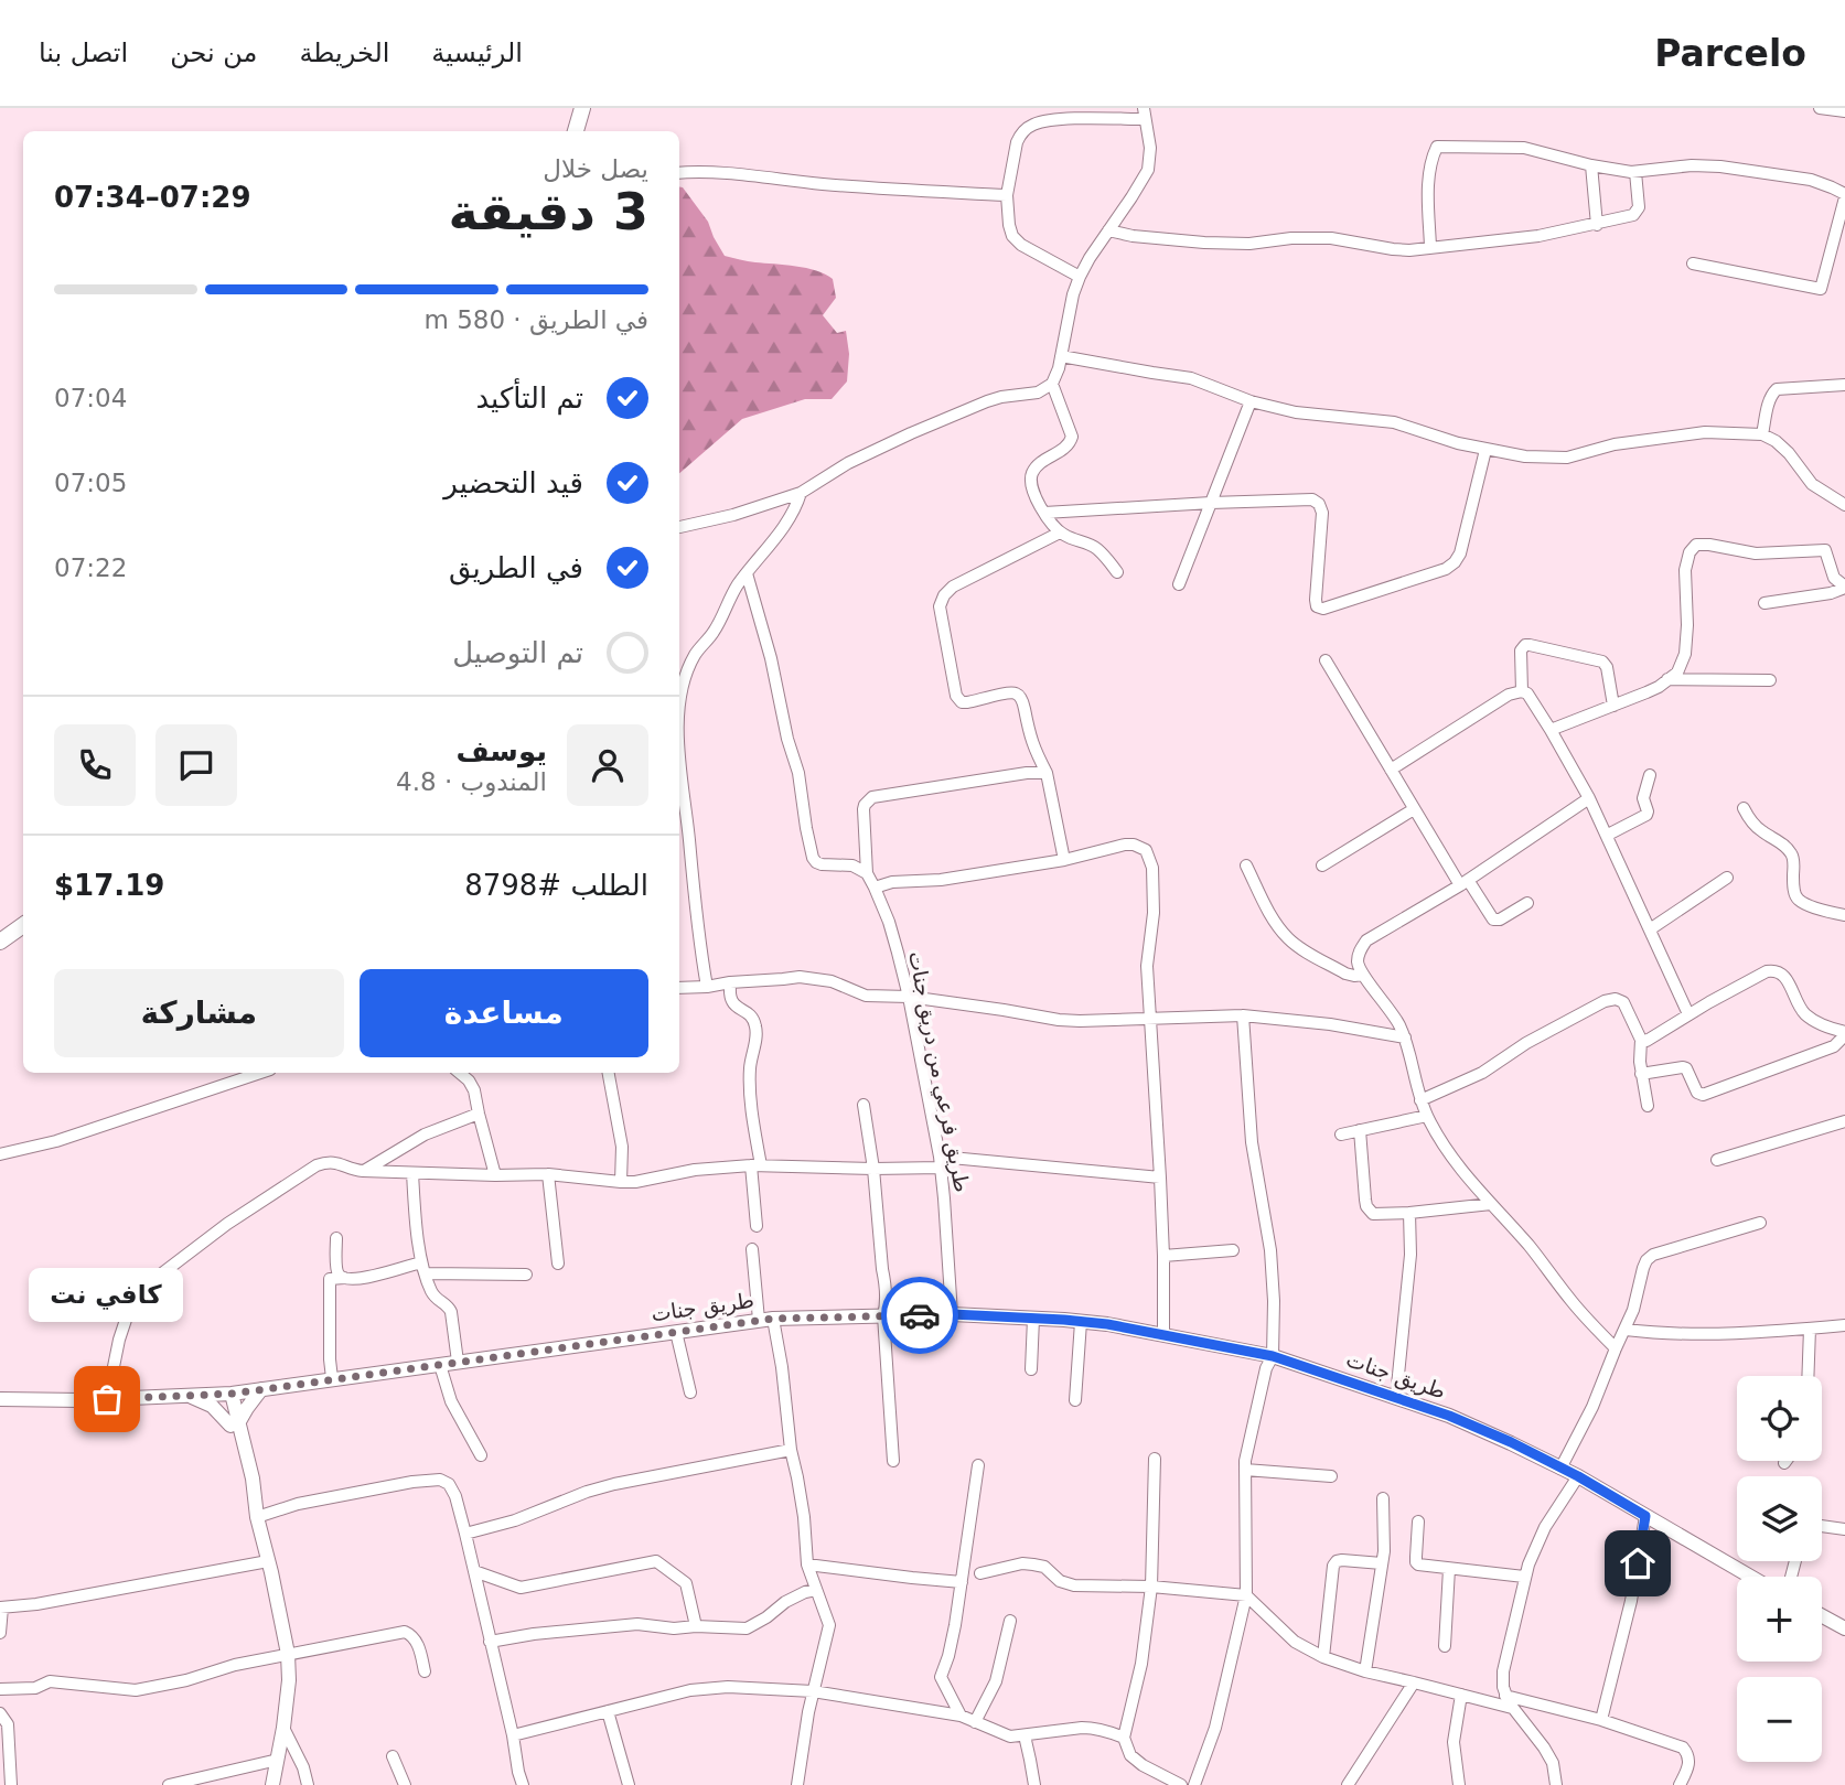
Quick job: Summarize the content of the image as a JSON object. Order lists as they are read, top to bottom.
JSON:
{
  "streets": {
    "street": ["طريق فرعي من دريق جنات", "طريق جنات"]
  },
  "crossings": [
    ["طريق فرعي من دريق جنات", "طريق جنات"]
  ],
  "places": ["كافي نت"],
  "page": {
    "header": "Parcelo",
    "nav": [
      "الرئيسية",
      "الخريطة",
      "من نحن",
      "اتصل بنا"
    ],
    "heading": ["3 دقيقة", "يصل خلال", "07:29–07:34"],
    "panel": [
      "يوسف",
      "المندوب · 4.8",
      "الطلب #8798",
      "$17.19"
    ],
    "bar": "في الطريق · 580 m",
    "list": [
      ["تم التأكيد", "07:04"],
      ["قيد التحضير", "07:05"],
      ["في الطريق", "07:22"],
      "تم التوصيل"
    ],
    "buttons": ["مساعدة", "مشاركة"],
    "bubble": "كافي نت",
    "map_buttons": ["+", "−"]
  }
}
